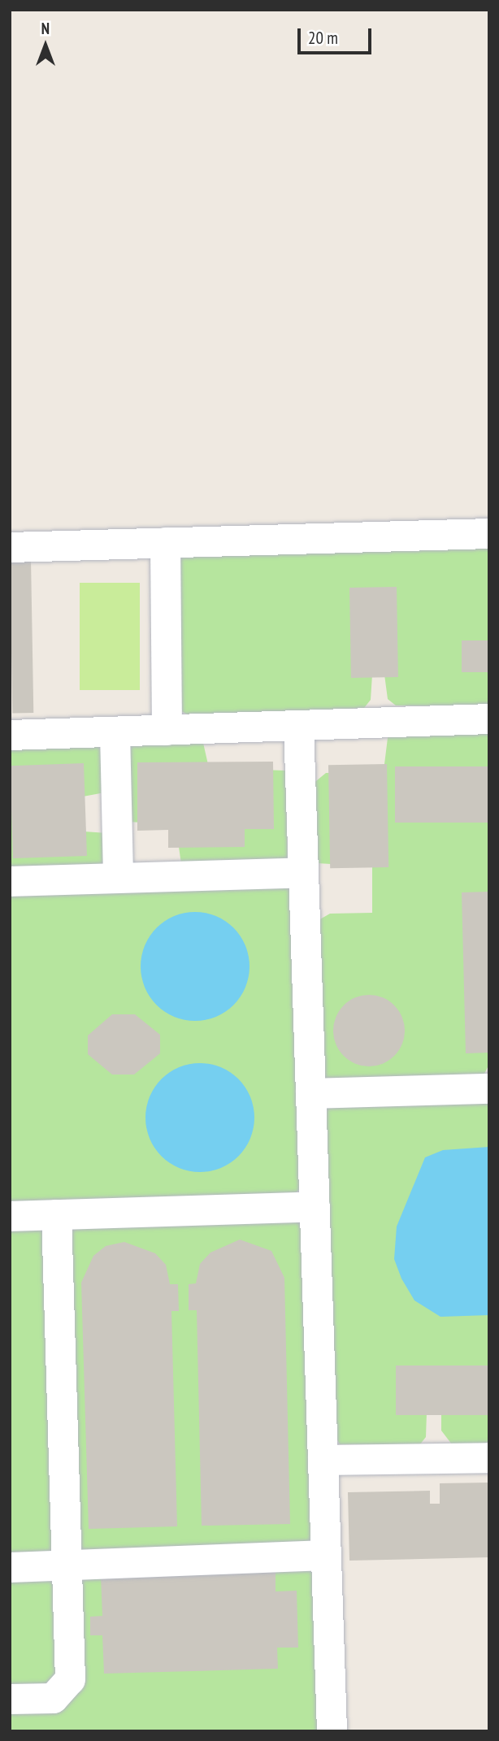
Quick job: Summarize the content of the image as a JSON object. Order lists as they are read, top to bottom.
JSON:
{
  "scale_bar": "20 m",
  "north": "top"
}
